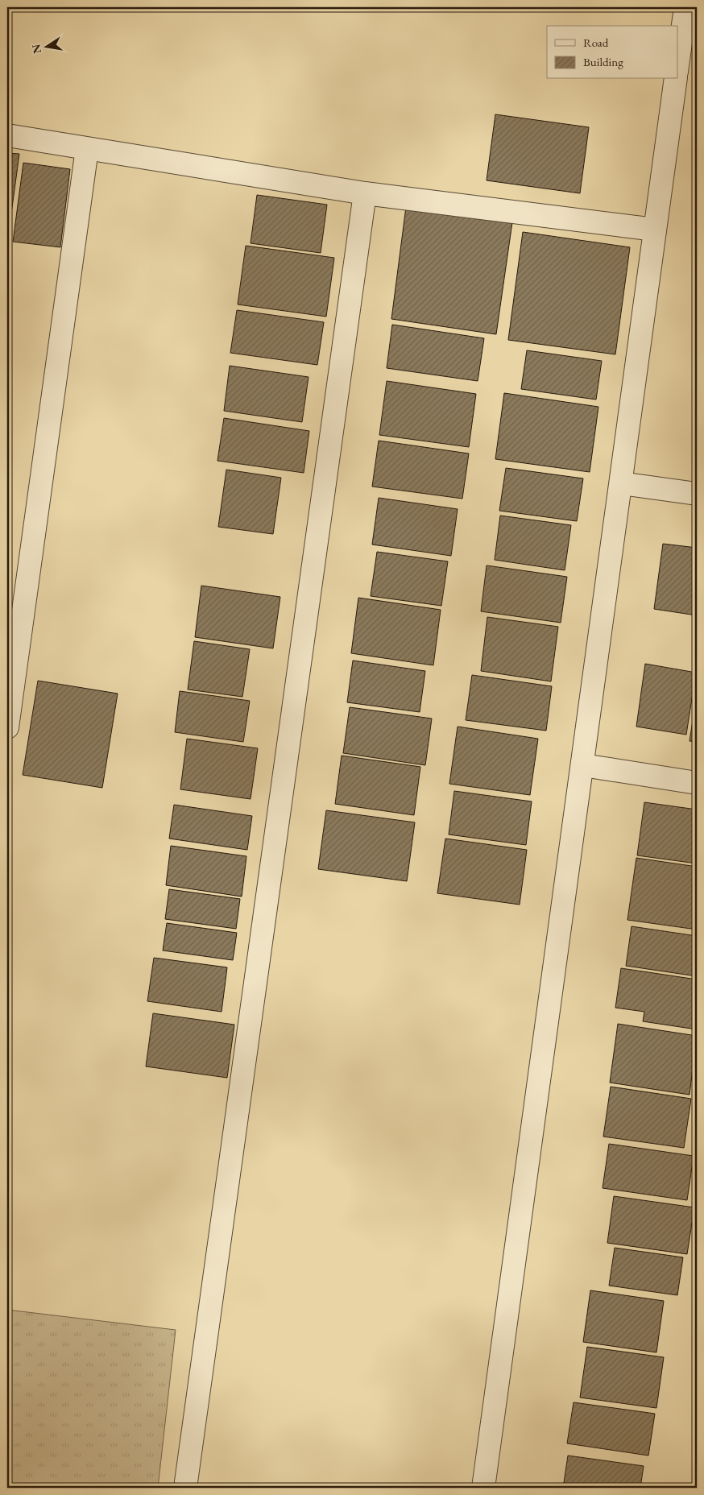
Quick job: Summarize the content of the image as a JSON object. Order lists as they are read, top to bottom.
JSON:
{
  "legend": ["Road", "Building"],
  "north": "left"
}
